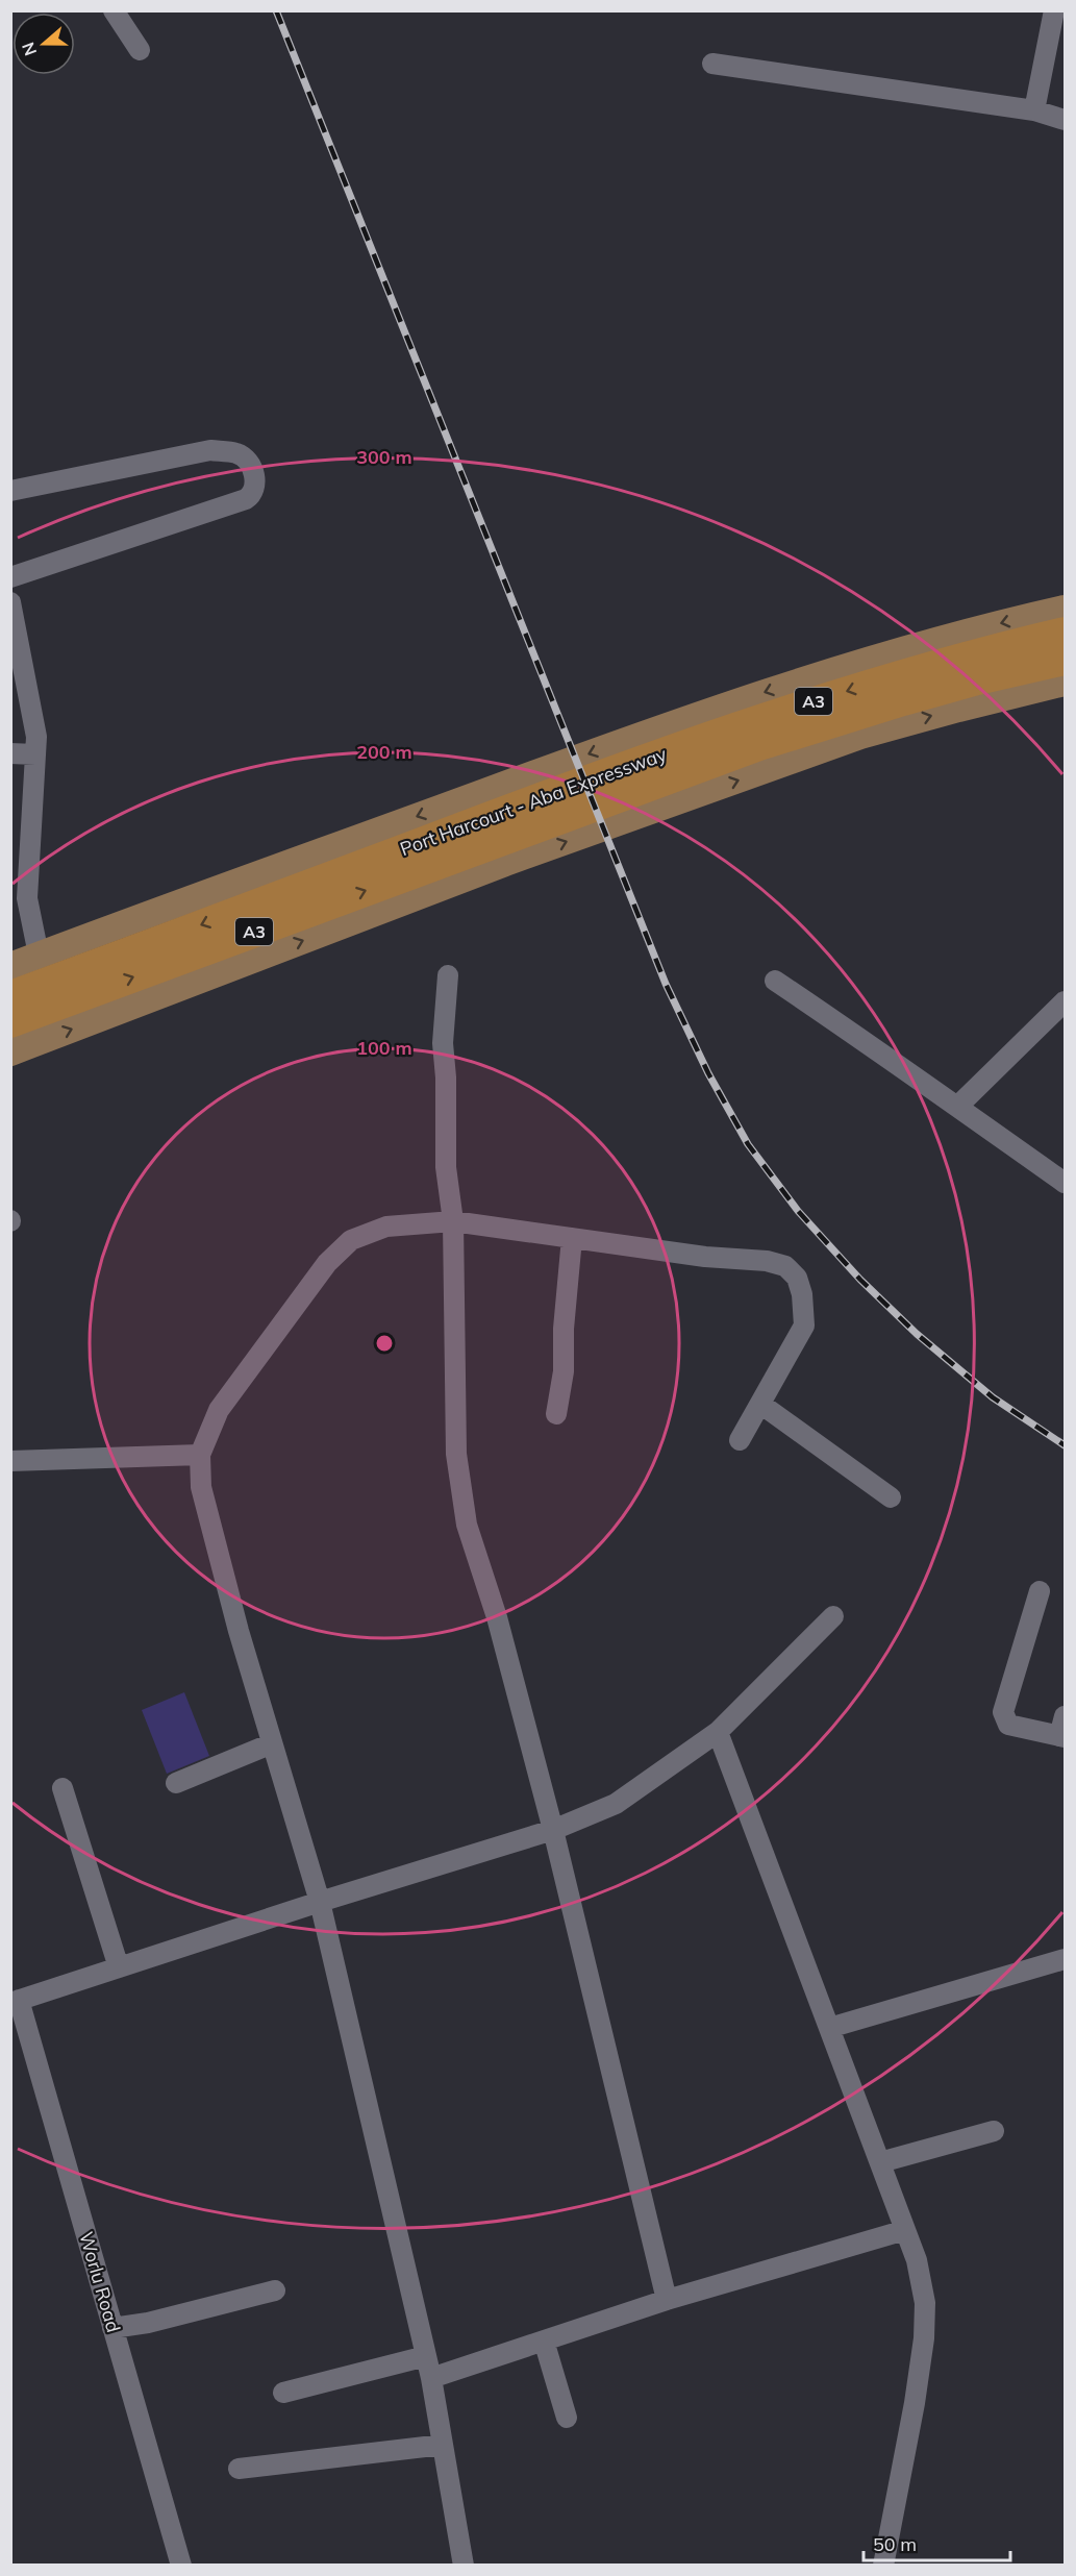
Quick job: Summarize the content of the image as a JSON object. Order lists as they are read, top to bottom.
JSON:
{
  "streets": {
    "highway": ["A3", "Port Harcourt - Aba Expressway"],
    "street": ["Worlu Road"]
  },
  "scale_bar": "50 m",
  "north": "left",
  "rings": ["300 m", "200 m", "100 m"]
}
